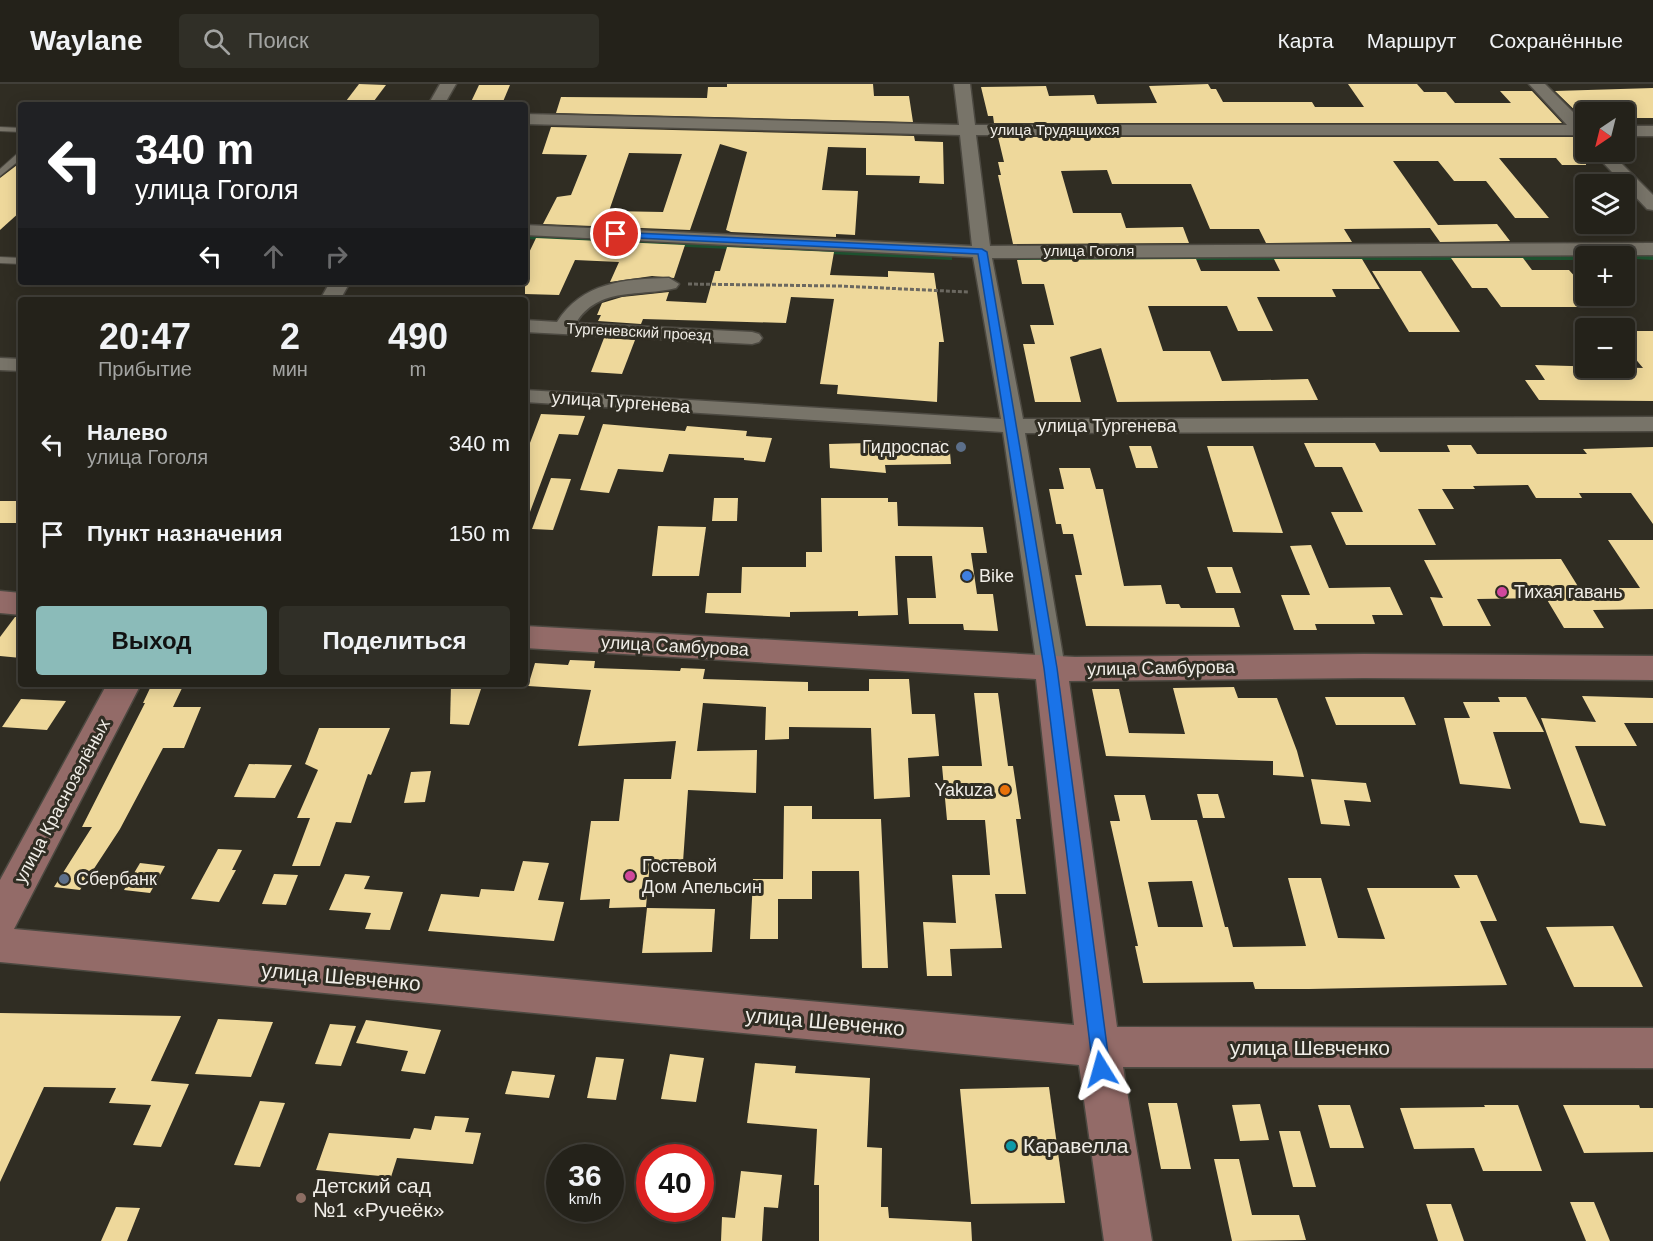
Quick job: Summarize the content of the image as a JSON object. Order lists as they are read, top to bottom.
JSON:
{
  "streets": {
    "street": [
      "улица Трудящихся",
      "улица Гоголя",
      "Тургеневский проезд",
      "улица Тургенева",
      "улица Самбурова",
      "улица Краснозелёных",
      "улица Шевченко"
    ]
  },
  "places": [
    "Гидроспас",
    "Bike",
    "Тихая гавань",
    "Yakuza",
    "Гостевой Дом Апельсин",
    "Сбербанк",
    "Каравелла",
    "Детский сад №1 «Ручеёк»"
  ],
  "north": "bottom left",
  "page": {
    "header": "Waylane",
    "search": "Поиск",
    "nav": ["Карта", "Маршрут", "Сохранённые"],
    "map_buttons": ["+", "−"],
    "turn": ["340 m", "улица Гоголя"],
    "eta": [
      "20:47",
      "Прибытие",
      "2",
      "мин",
      "490",
      "m"
    ],
    "list": [
      {
        "name": "Налево",
        "note": "улица Гоголя",
        "value": "340 m"
      },
      {
        "name": "Пункт назначения",
        "value": "150 m"
      }
    ],
    "buttons": ["Выход", "Поделиться"],
    "speed": "36 km/h",
    "limit": "40"
  }
}
